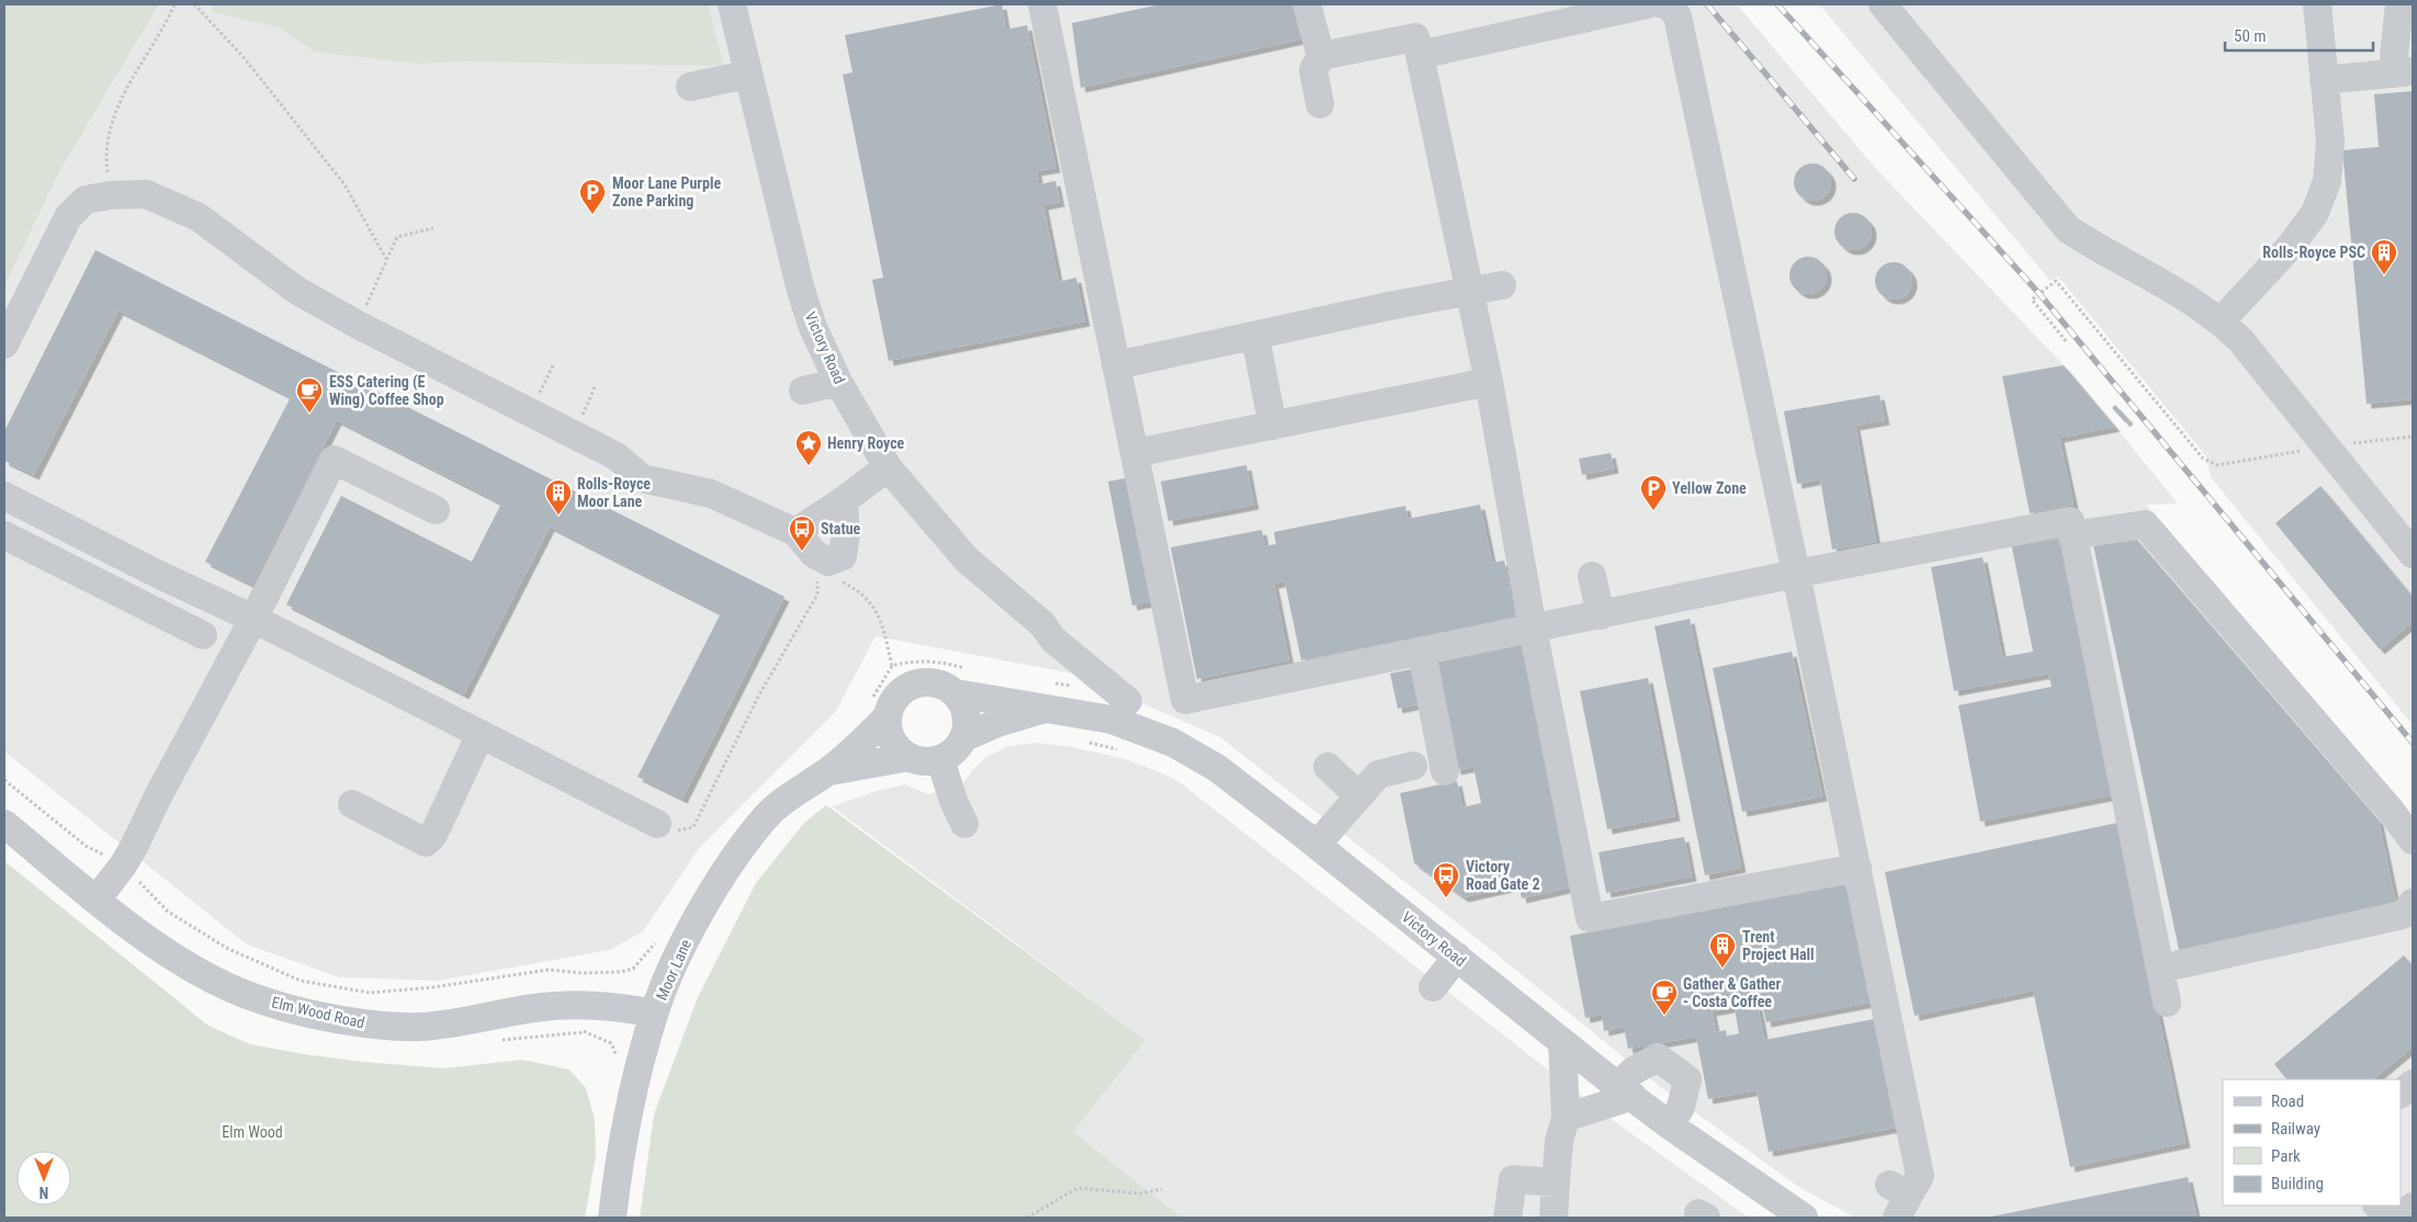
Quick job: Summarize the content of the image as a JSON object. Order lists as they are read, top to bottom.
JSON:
{
  "streets": {
    "street": ["Victory Road", "Moor Lane", "Elm Wood Road"]
  },
  "crossings": [
    ["Victory Road", "Moor Lane"],
    ["Moor Lane", "Elm Wood Road"]
  ],
  "parks": ["Elm Wood"],
  "places": {
    "parking": ["Moor Lane Purple Zone Parking", "Yellow Zone"],
    "building": ["Rolls-Royce PSC", "Rolls-Royce Moor Lane", "Trent Project Hall"],
    "cafe": ["ESS Catering (E Wing) Coffee Shop", "Gather & Gather - Costa Coffee"],
    "place": ["Henry Royce"],
    "bus stop": ["Statue", "Victory Road Gate 2"]
  },
  "legend": [
    "Road",
    "Railway",
    "Park",
    "Building"
  ],
  "scale_bar": "50 m",
  "north": "bottom"
}
